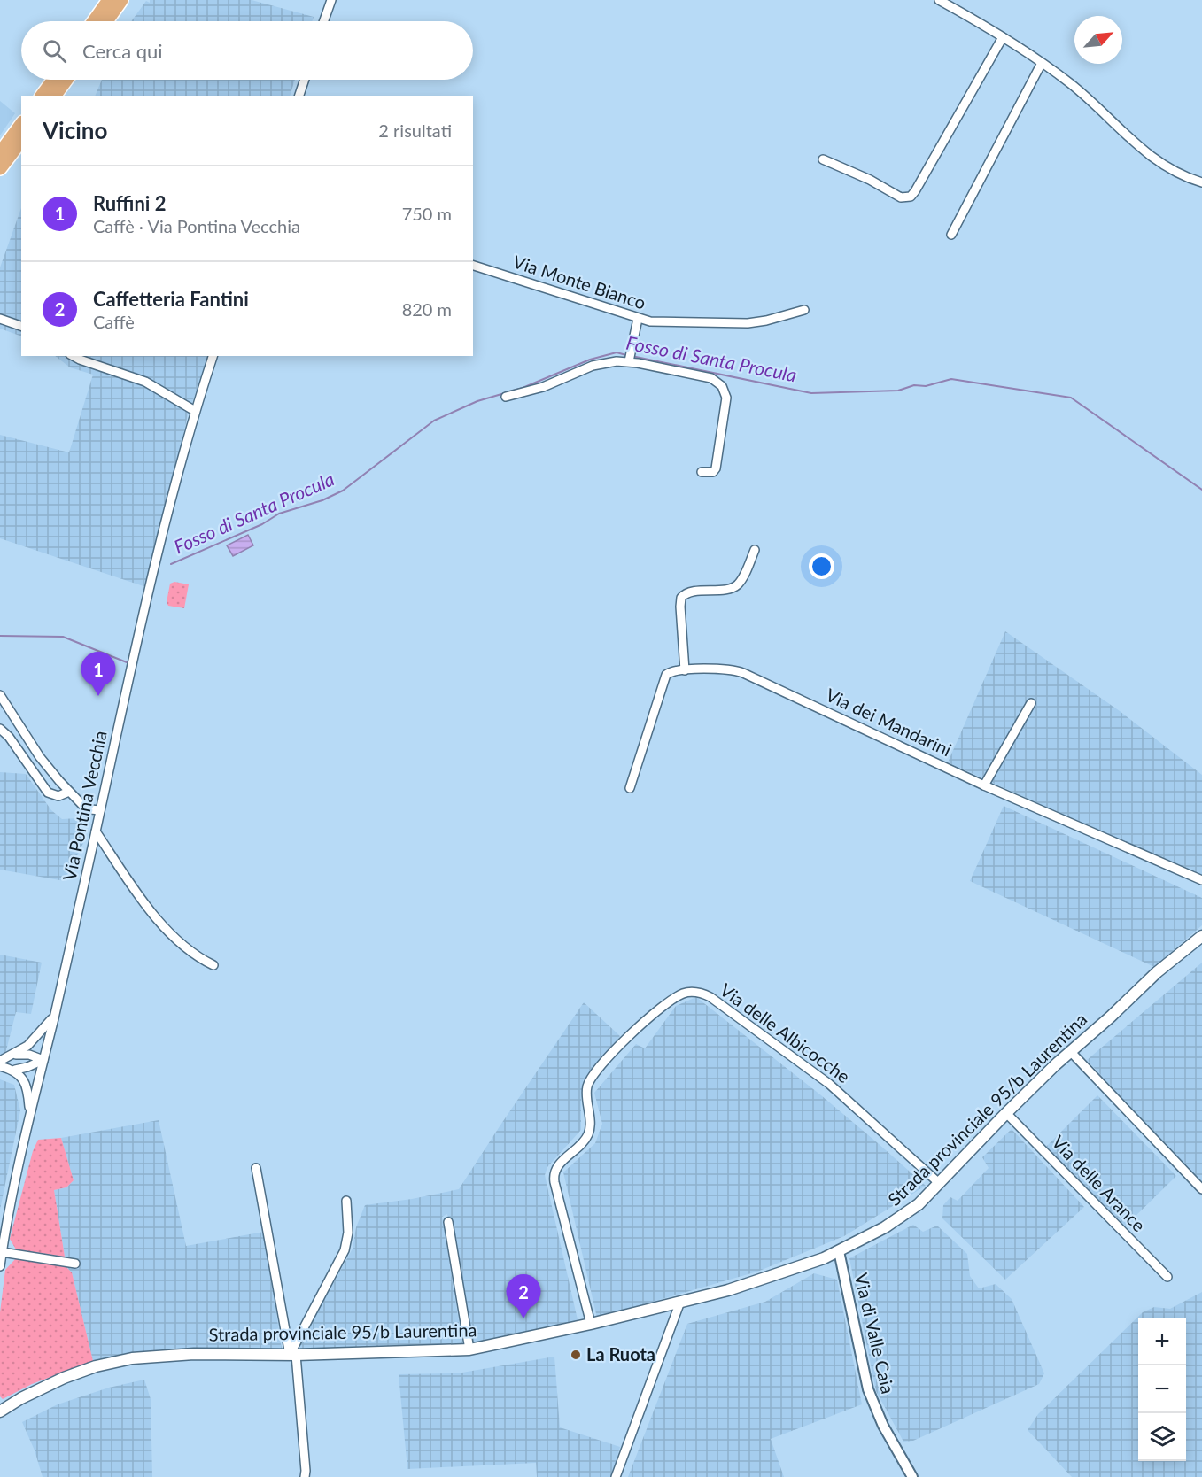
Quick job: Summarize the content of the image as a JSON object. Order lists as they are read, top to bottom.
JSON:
{
  "streets": {
    "main road": ["Strada provinciale 95/b Laurentina"],
    "street": [
      "Via Monte Bianco",
      "Via dei Mandarini",
      "Via Pontina Vecchia",
      "Via delle Albicocche",
      "Via delle Arance",
      "Via di Valle Caia"
    ]
  },
  "crossings": [
    ["Via delle Albicocche", "Strada provinciale 95/b Laurentina"],
    ["Strada provinciale 95/b Laurentina", "Via delle Arance"],
    ["Strada provinciale 95/b Laurentina", "Via di Valle Caia"]
  ],
  "water": ["Fosso di Santa Procula"],
  "places": ["La Ruota"],
  "north": "top right",
  "page": {
    "search": "Cerca qui",
    "heading": ["Vicino", "2 risultati"],
    "list": [
      {
        "mark": "1",
        "name": "Ruffini 2",
        "note": "Caffè · Via Pontina Vecchia",
        "value": "750 m"
      },
      {
        "mark": "2",
        "name": "Caffetteria Fantini",
        "note": "Caffè",
        "value": "820 m"
      }
    ],
    "pins": ["1", "2"],
    "map_buttons": ["+", "−"]
  }
}
